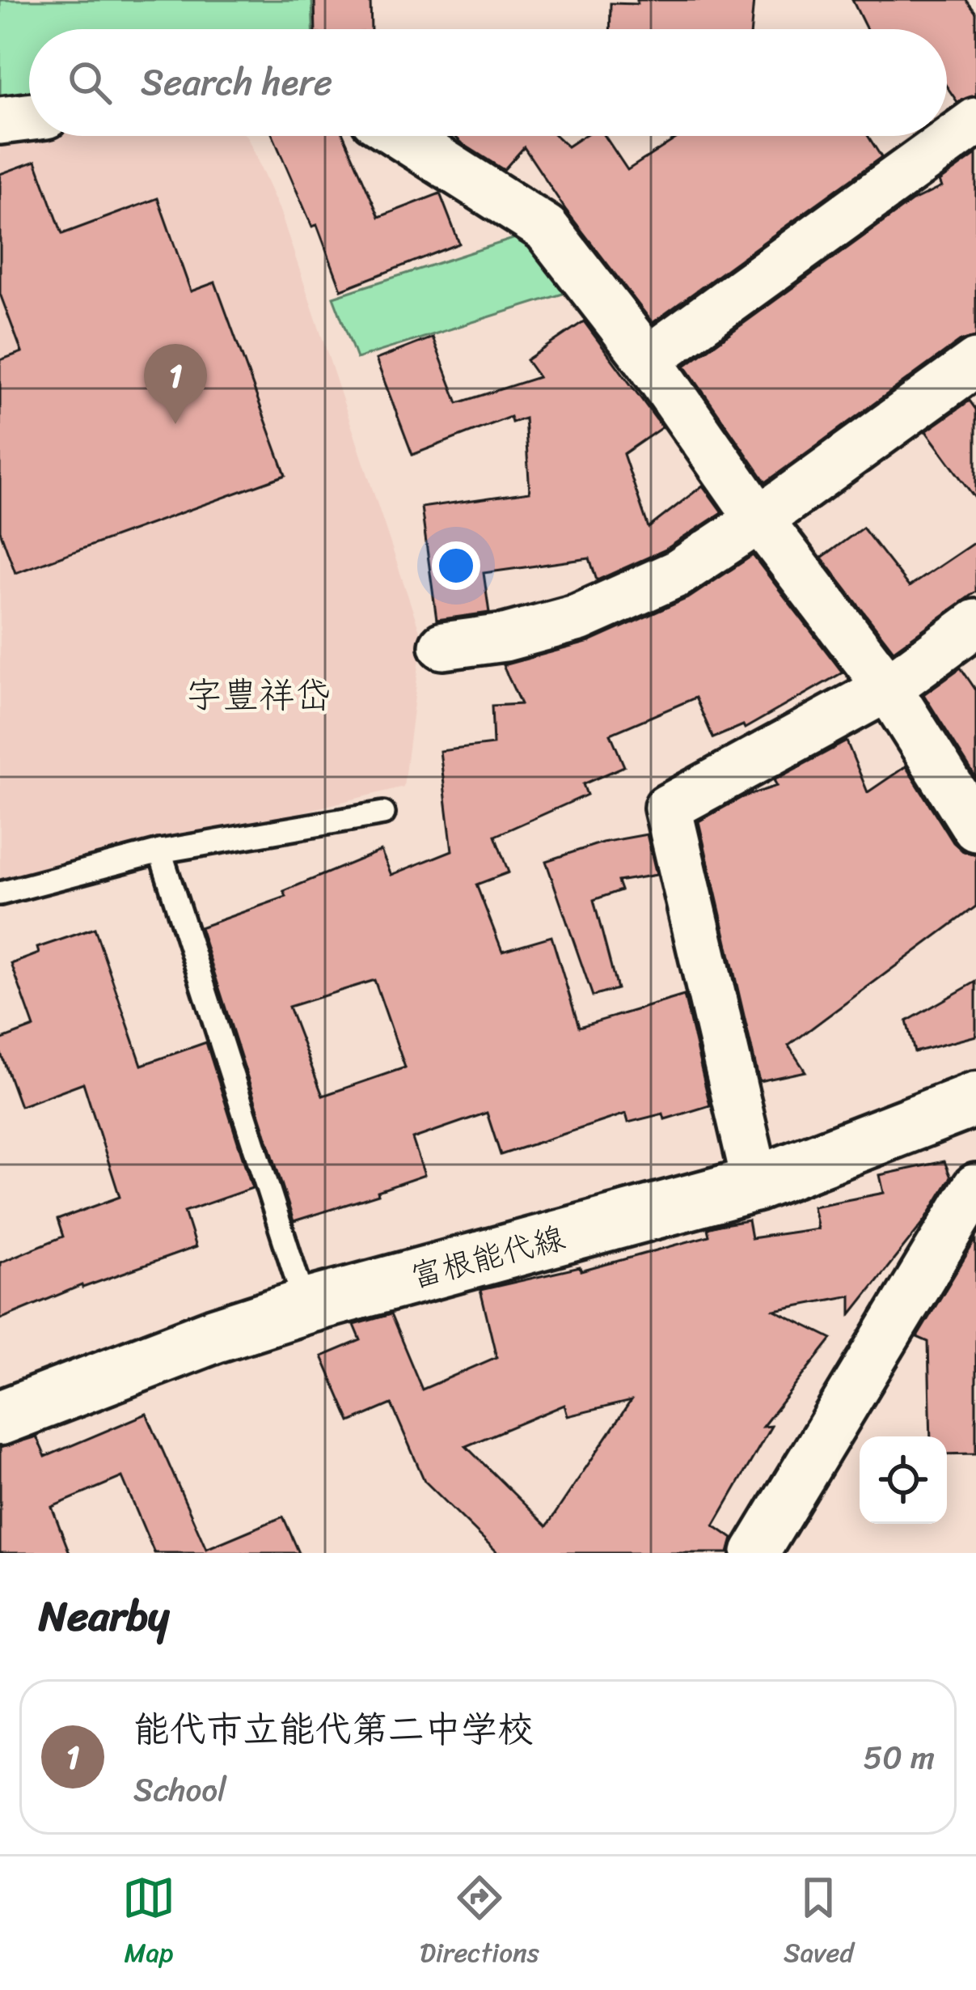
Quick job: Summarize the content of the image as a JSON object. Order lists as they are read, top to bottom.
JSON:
{
  "streets": {
    "main road": ["富根能代線"]
  },
  "districts": ["字豊祥岱"],
  "page": {
    "search": "Search here",
    "pins": "1",
    "heading": "Nearby",
    "list": [
      {
        "mark": "1",
        "name": "能代市立能代第二中学校",
        "note": "School",
        "value": "50 m"
      }
    ],
    "nav": ["Map", "Directions", "Saved"]
  }
}
